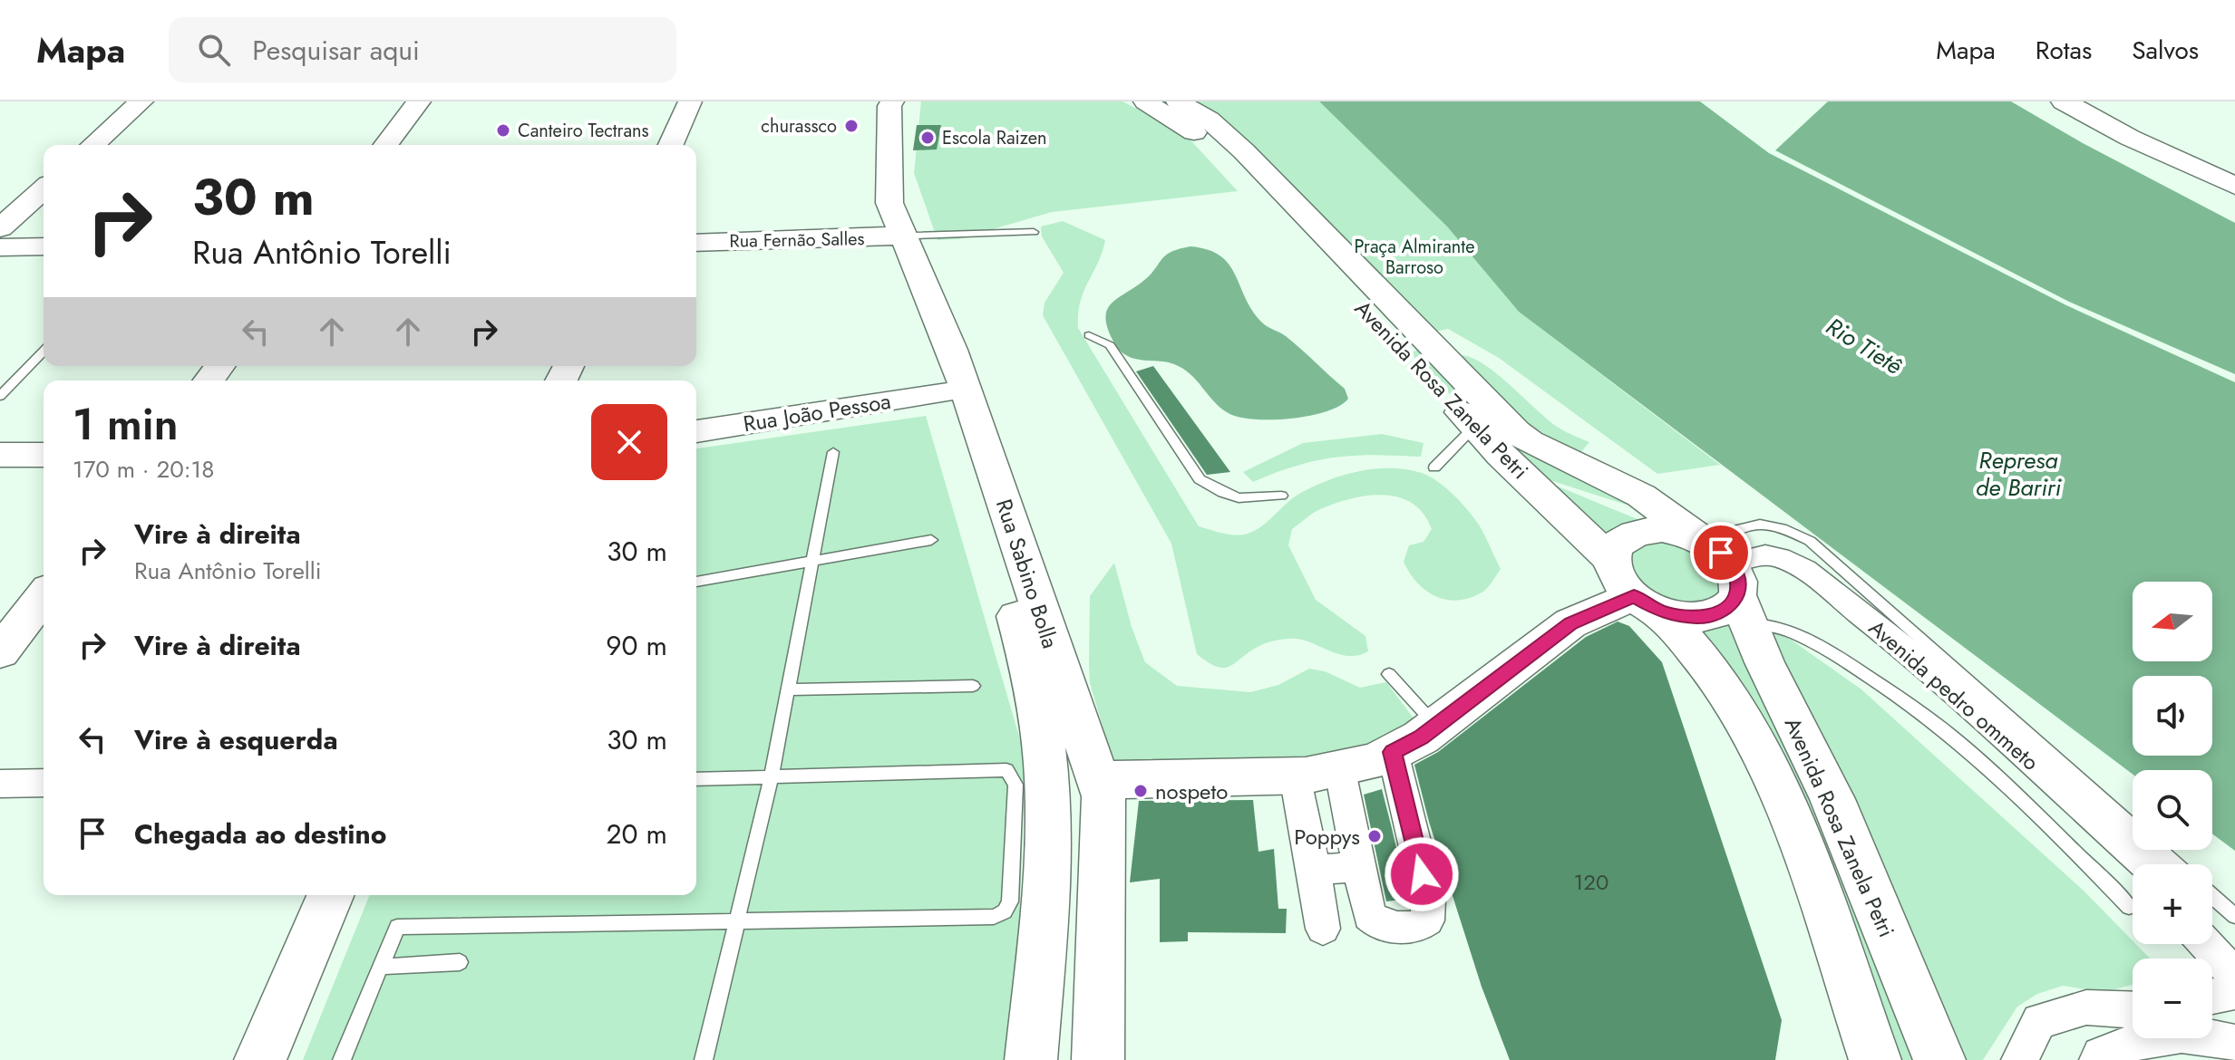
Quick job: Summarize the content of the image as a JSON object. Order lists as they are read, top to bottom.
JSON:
{
  "streets": {
    "main road": [
      "Rua Fernão Salles",
      "Avenida Rosa Zanela Petri",
      "Rua João Pessoa",
      "Rua Sabino Bolla"
    ],
    "street": ["Avenida pedro ommeto"]
  },
  "crossings": [
    ["Rua Fernão Salles", "Rua Sabino Bolla"],
    ["Avenida Rosa Zanela Petri", "Avenida pedro ommeto"],
    ["Rua João Pessoa", "Rua Sabino Bolla"]
  ],
  "water": ["Rio Tietê", "Represa de Bariri"],
  "parks": ["Praça Almirante Barroso"],
  "places": [
    "churassco",
    "Canteiro Tectrans",
    "Escola Raizen",
    "nospeto",
    "Poppys"
  ],
  "house_numbers": ["120"],
  "north": "left",
  "page": {
    "header": "Mapa",
    "search": "Pesquisar aqui",
    "nav": ["Mapa", "Rotas", "Salvos"],
    "turn": ["30 m", "Rua Antônio Torelli"],
    "heading": ["1 min", "170 m · 20:18"],
    "list": [
      {
        "name": "Vire à direita",
        "note": "Rua Antônio Torelli",
        "value": "30 m"
      },
      {
        "name": "Vire à direita",
        "value": "90 m"
      },
      {
        "name": "Vire à esquerda",
        "value": "30 m"
      },
      {
        "name": "Chegada ao destino",
        "value": "20 m"
      }
    ],
    "map_buttons": ["+", "−"]
  }
}
